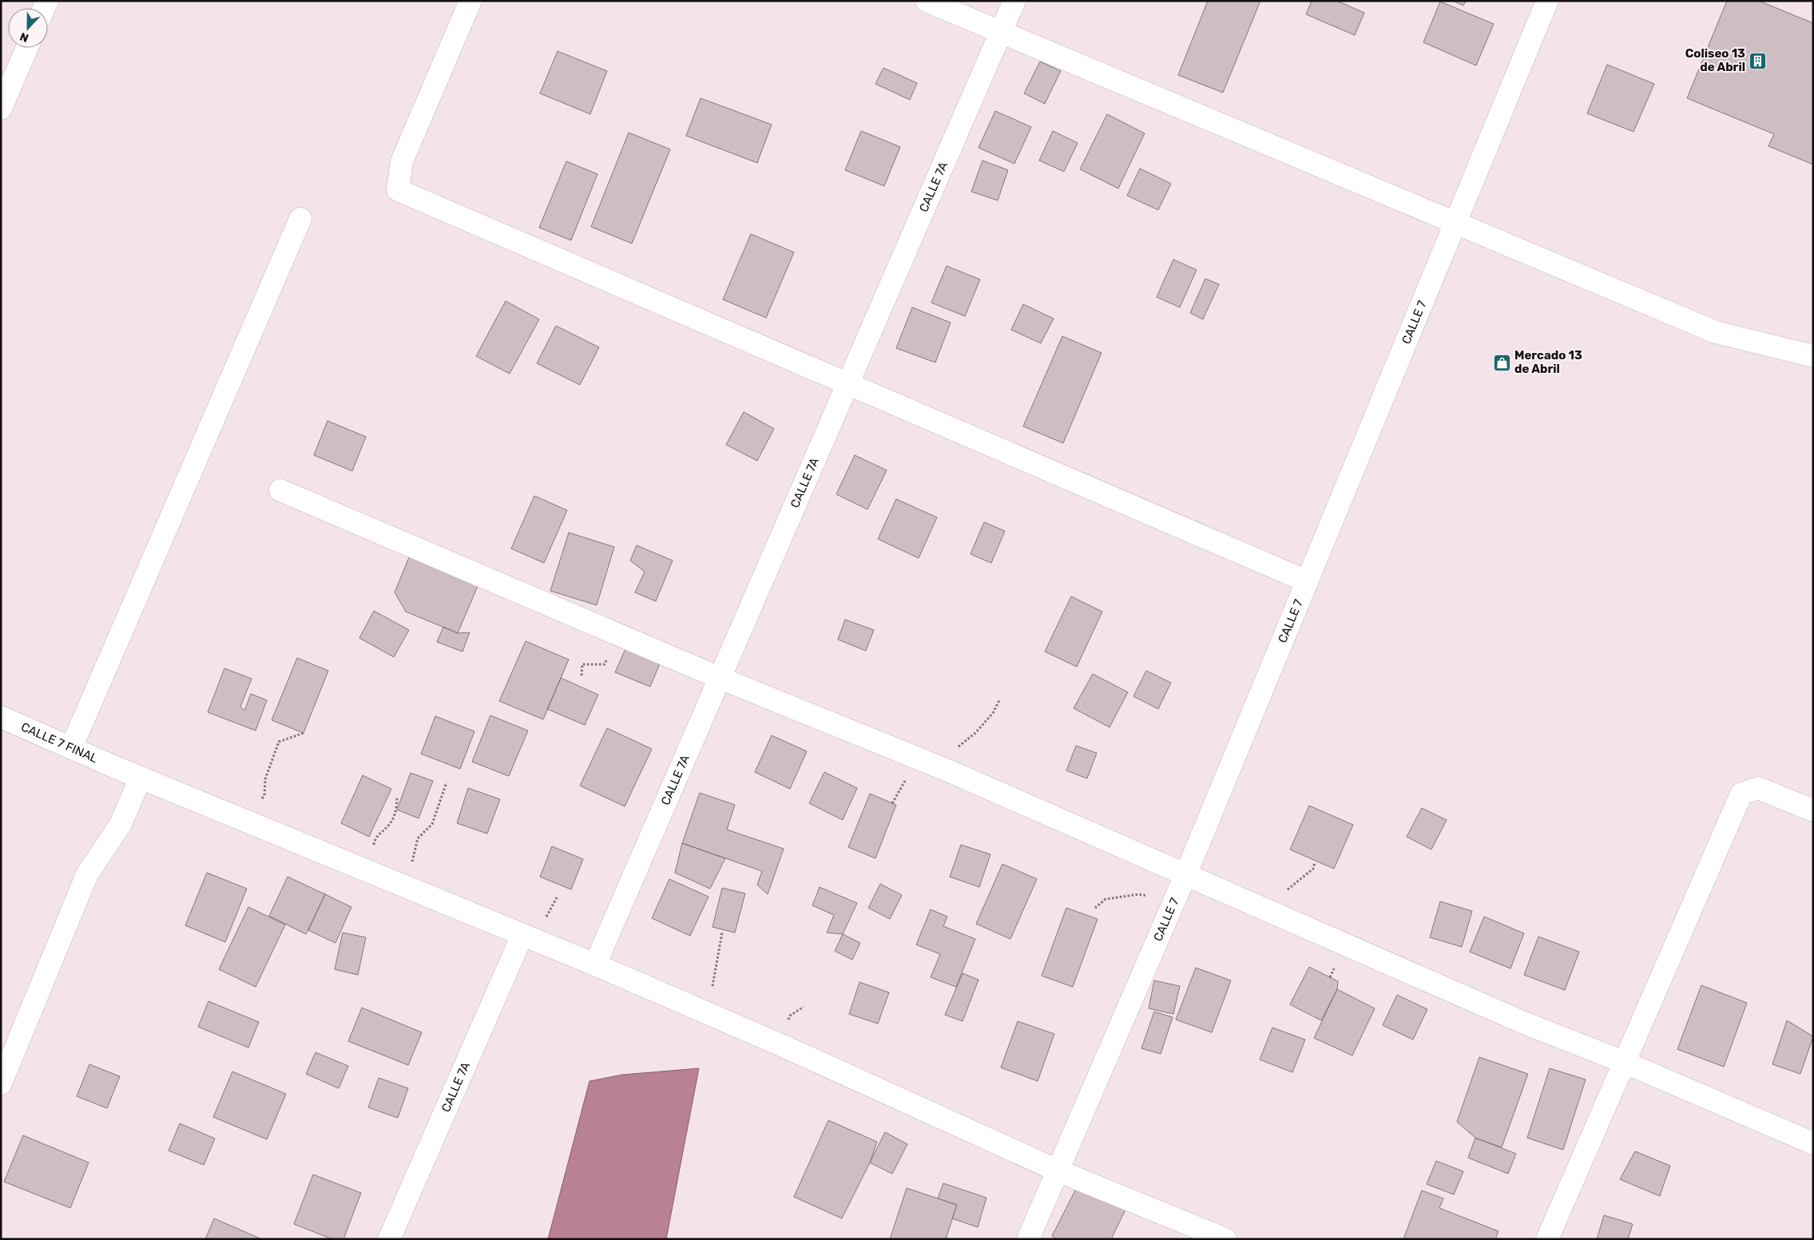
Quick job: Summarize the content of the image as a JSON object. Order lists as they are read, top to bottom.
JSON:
{
  "streets": {
    "street": ["CALLE 7A", "CALLE 7", "CALLE 7 FINAL"]
  },
  "crossings": [
    ["CALLE 7A", "CALLE 7 FINAL"],
    ["CALLE 7", "CALLE 7 FINAL"]
  ],
  "places": {
    "building": ["Coliseo 13 de Abril"],
    "shop": ["Mercado 13 de Abril"]
  },
  "north": "bottom"
}
